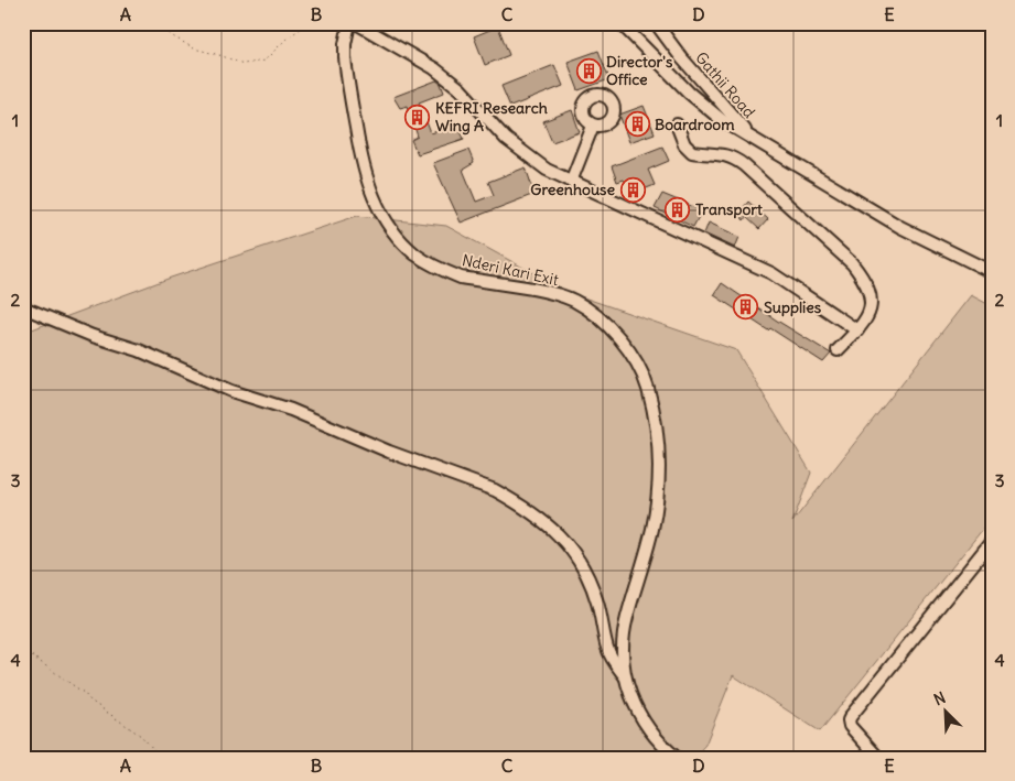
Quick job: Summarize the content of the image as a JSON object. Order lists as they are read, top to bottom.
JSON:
{
  "streets": {
    "street": ["Gathii Road", "Nderi Kari Exit"]
  },
  "places": {
    "building": [
      "Director's Office",
      "KEFRI Research Wing A",
      "Boardroom",
      "Greenhouse",
      "Transport",
      "Supplies"
    ]
  },
  "north": "top left",
  "grid": {
    "columns": [
      "A",
      "B",
      "C",
      "D",
      "E"
    ],
    "rows": [
      "1",
      "2",
      "3",
      "4"
    ]
  }
}
